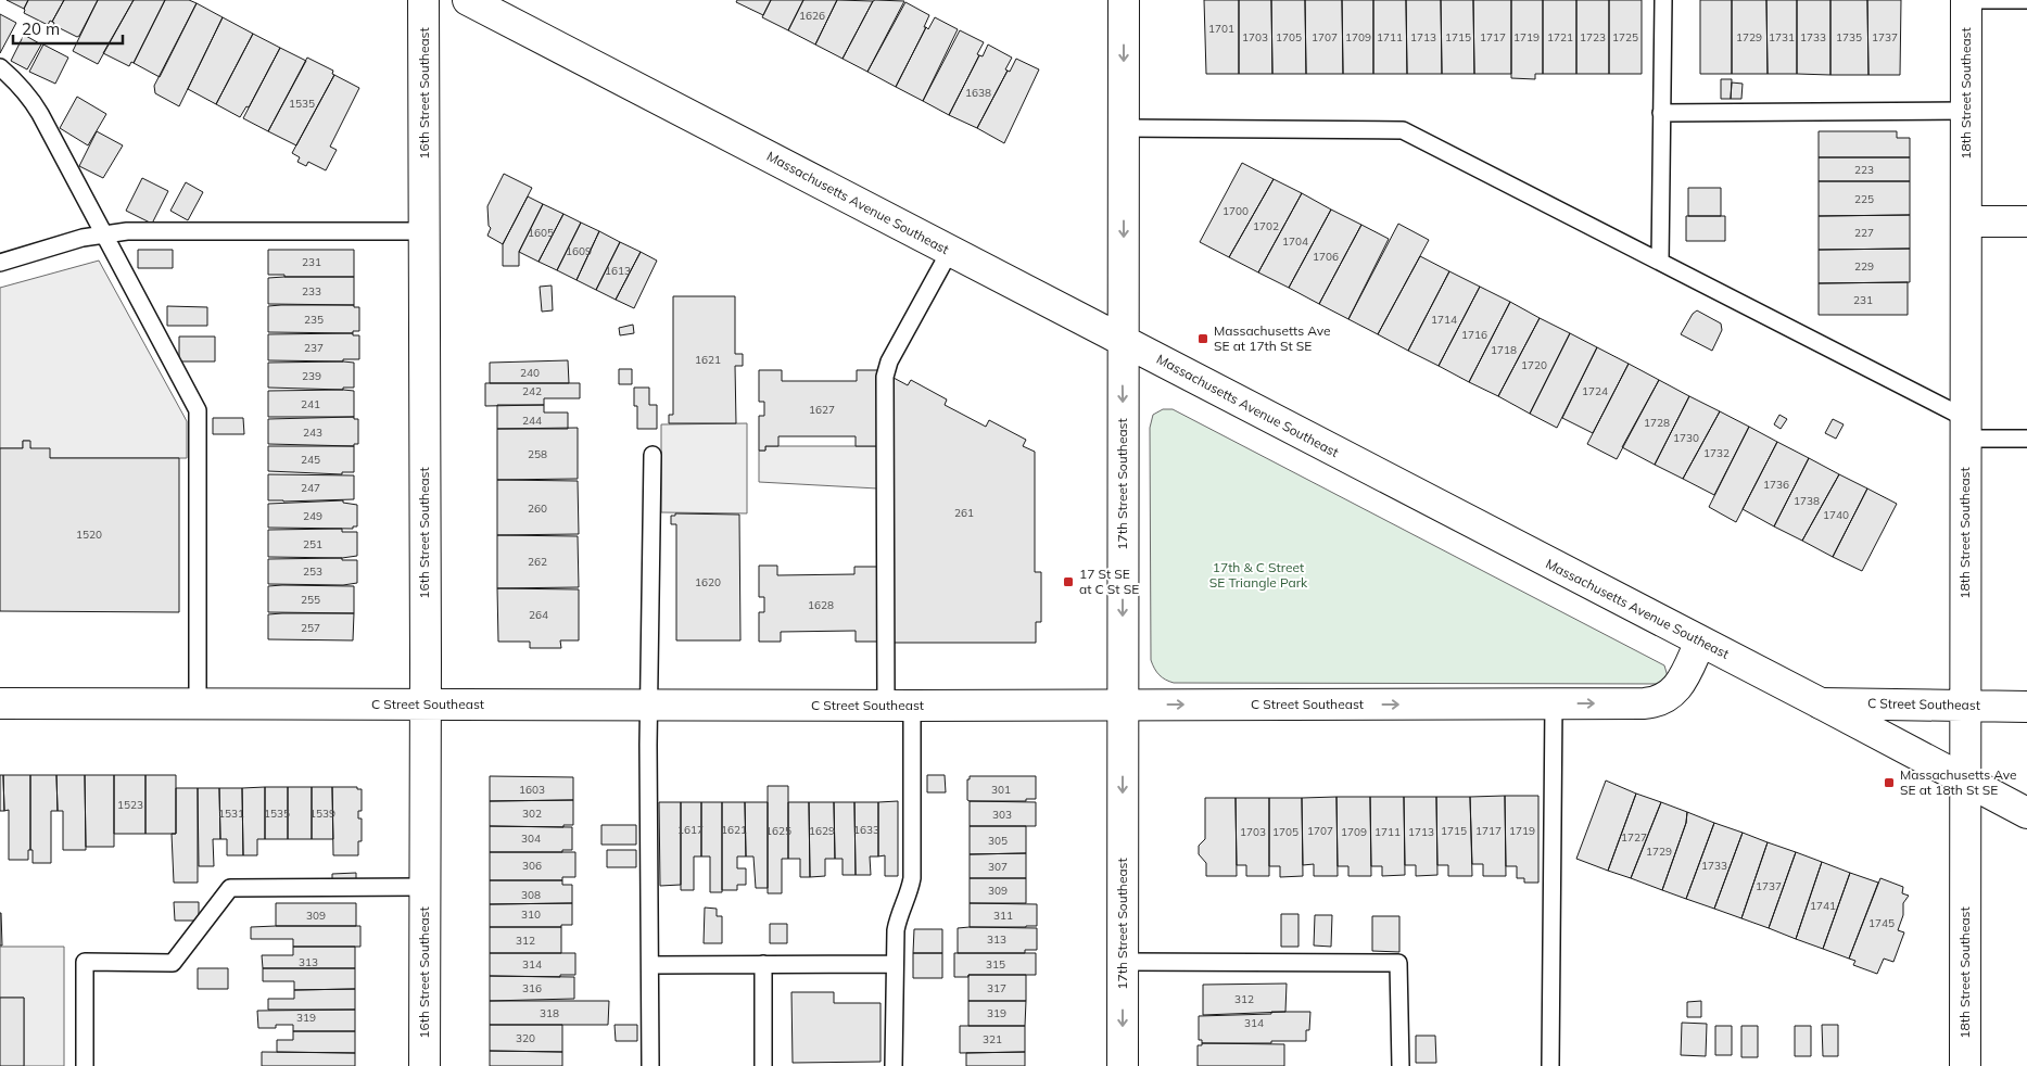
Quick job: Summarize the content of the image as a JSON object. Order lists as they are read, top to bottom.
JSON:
{
  "streets": {
    "street": [
      "16th Street Southeast",
      "18th Street Southeast",
      "Massachusetts Avenue Southeast",
      "17th Street Southeast",
      "C Street Southeast"
    ]
  },
  "crossings": [
    ["16th Street Southeast", "C Street Southeast"],
    ["18th Street Southeast", "Massachusetts Avenue Southeast"],
    ["18th Street Southeast", "C Street Southeast"],
    ["Massachusetts Avenue Southeast", "17th Street Southeast"],
    ["Massachusetts Avenue Southeast", "C Street Southeast"],
    ["17th Street Southeast", "C Street Southeast"]
  ],
  "one_way": ["17th Street Southeast"],
  "parks": ["17th & C Street SE Triangle Park"],
  "places": {
    "transit": ["Massachusetts Ave SE at 17th St SE", "17 St SE at C St SE", "Massachusetts Ave SE at 18th St SE"]
  },
  "house_numbers": [
    "1626",
    "1701",
    "1703",
    "1705",
    "1707",
    "1709",
    "1711",
    "1713",
    "1715",
    "1717",
    "1719",
    "1721",
    "1723",
    "1725",
    "1729",
    "1731",
    "1733",
    "1735",
    "1737",
    "1638",
    "1535",
    "223",
    "225",
    "1700",
    "1702",
    "1605",
    "227",
    "1704",
    "1609",
    "1706",
    "231",
    "229",
    "1613",
    "233",
    "231",
    "235",
    "1714",
    "1716",
    "237",
    "1718",
    "1621",
    "1720",
    "240",
    "239",
    "242",
    "1724",
    "241",
    "1627",
    "244",
    "1728",
    "243",
    "1730",
    "1732",
    "258",
    "245",
    "1736",
    "247",
    "1738",
    "260",
    "261",
    "1740",
    "249",
    "1520",
    "251",
    "262",
    "253",
    "1620",
    "255",
    "1628",
    "264",
    "257",
    "1603",
    "301",
    "1523",
    "1531",
    "1535",
    "1539",
    "302",
    "303",
    "1617",
    "1621",
    "1633",
    "1625",
    "1629",
    "1707",
    "1715",
    "1717",
    "1719",
    "1703",
    "1705",
    "1709",
    "1711",
    "1713",
    "1727",
    "304",
    "305",
    "1729",
    "306",
    "1733",
    "307",
    "1737",
    "309",
    "308",
    "1741",
    "310",
    "309",
    "311",
    "1745",
    "313",
    "312",
    "313",
    "314",
    "315",
    "316",
    "317",
    "312",
    "318",
    "319",
    "319",
    "314",
    "320",
    "321"
  ],
  "scale_bar": "20 m"
}
